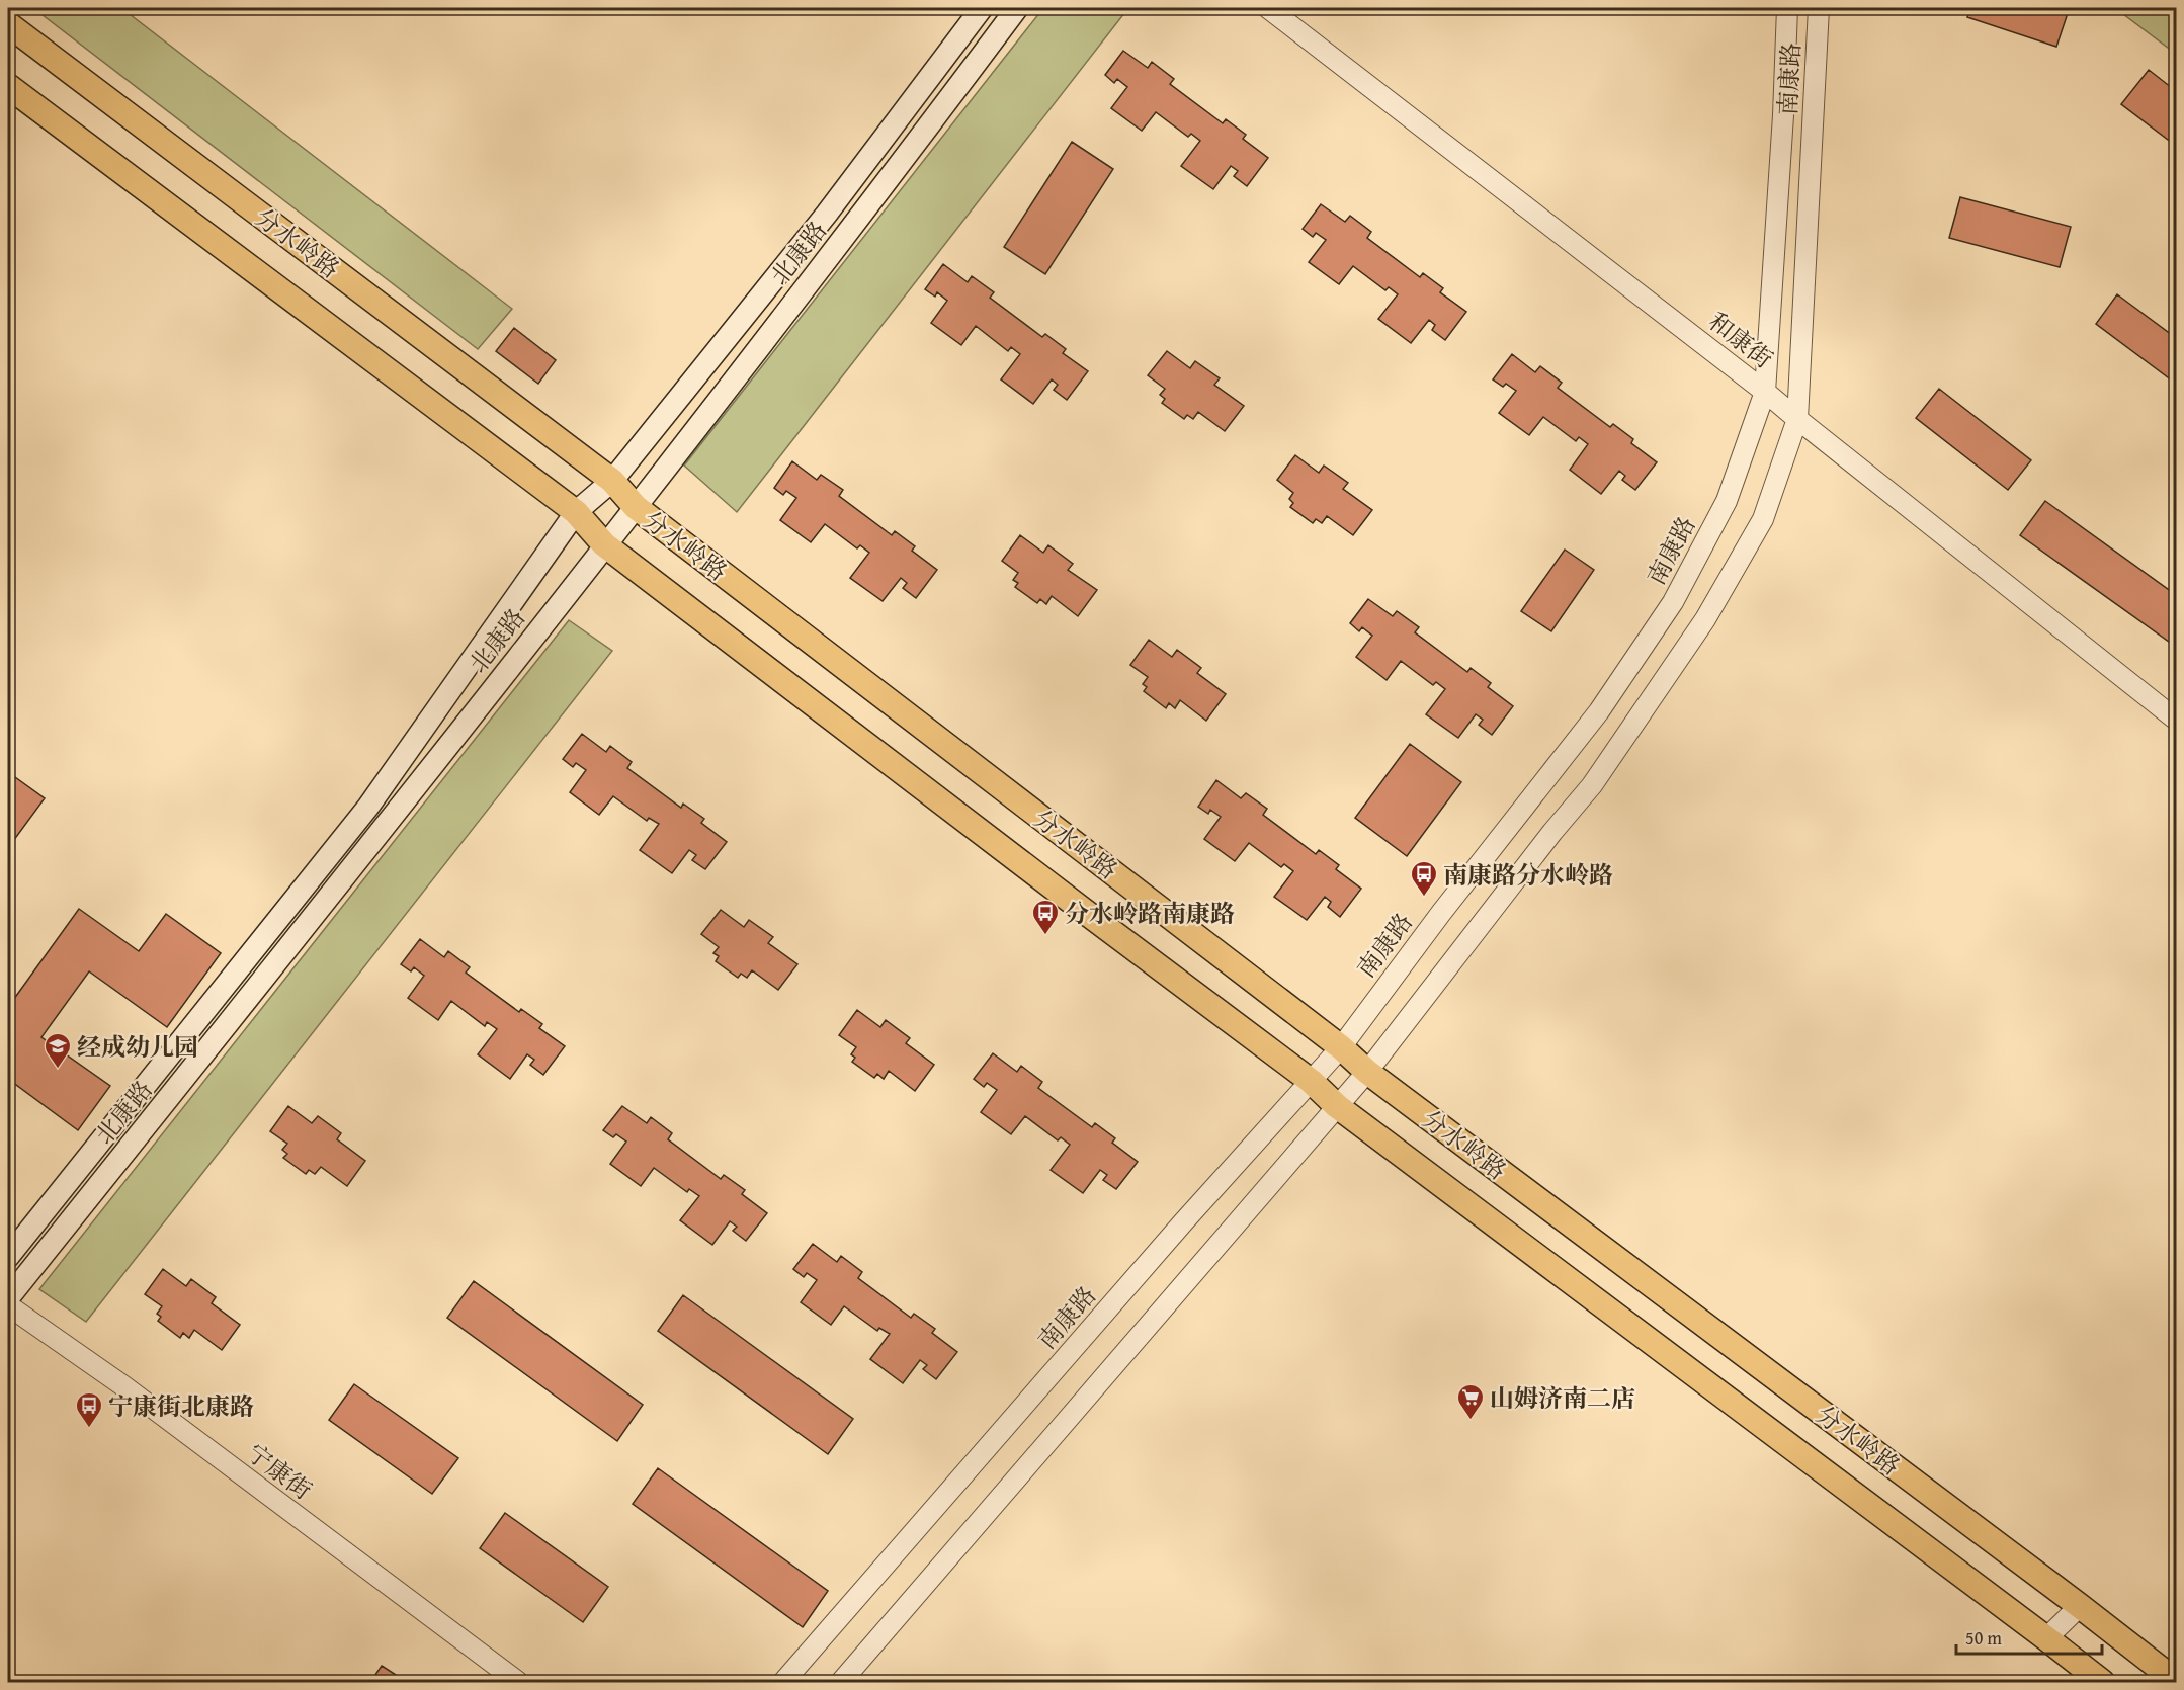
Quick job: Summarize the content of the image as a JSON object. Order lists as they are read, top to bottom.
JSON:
{
  "streets": {
    "main road": ["分水岭路", "北康路"],
    "street": ["南康路", "和康街", "宁康街"]
  },
  "crossings": [
    ["南康路", "分水岭路"],
    ["南康路", "和康街"],
    ["分水岭路", "北康路"]
  ],
  "places": {
    "bus stop": ["南康路分水岭路", "分水岭路南康路", "宁康街北康路"],
    "school or university": ["经成幼儿园"],
    "supermarket": ["山姆济南二店"]
  },
  "scale_bar": "50 m"
}
